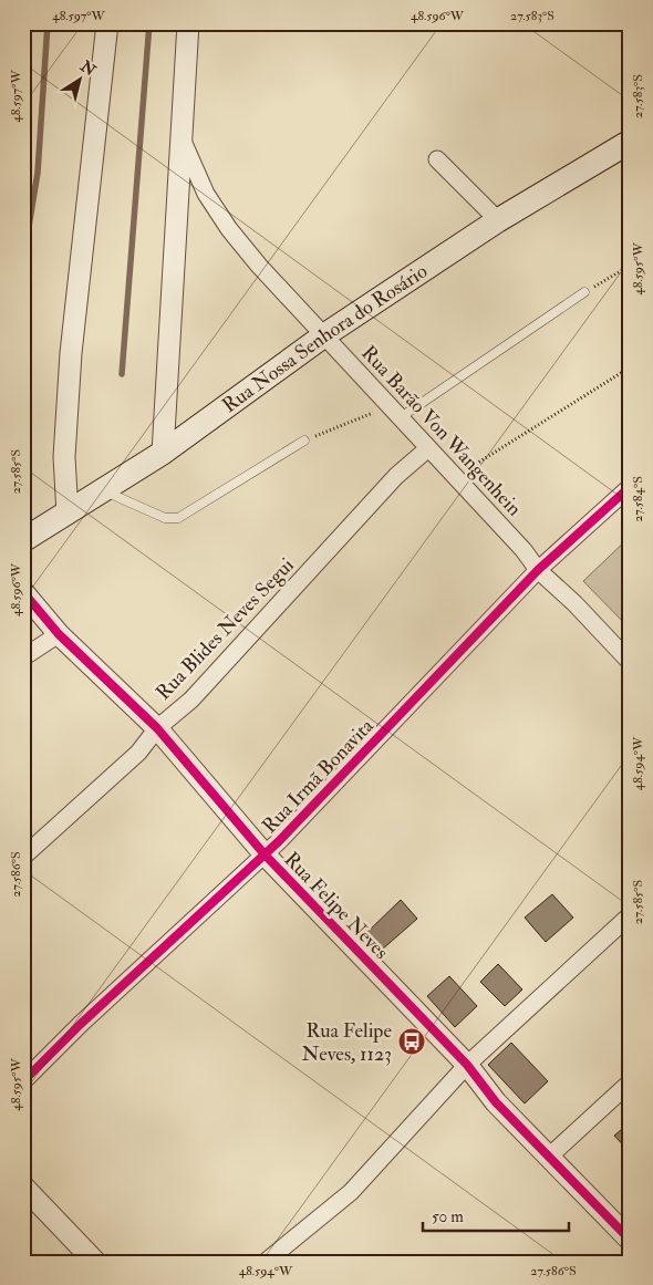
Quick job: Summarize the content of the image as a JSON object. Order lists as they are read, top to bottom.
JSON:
{
  "streets": {
    "main road": ["Rua Nossa Senhora do Rosário"],
    "street": [
      "Rua Barão Von Wangenhein",
      "Rua Blides Neves Segui",
      "Rua Irmã Bonavita",
      "Rua Felipe Neves"
    ]
  },
  "crossings": [
    ["Rua Nossa Senhora do Rosário", "Rua Barão Von Wangenhein"],
    ["Rua Barão Von Wangenhein", "Rua Blides Neves Segui"],
    ["Rua Barão Von Wangenhein", "Rua Irmã Bonavita"],
    ["Rua Blides Neves Segui", "Rua Felipe Neves"],
    ["Rua Irmã Bonavita", "Rua Felipe Neves"]
  ],
  "places": {
    "bus stop": ["Rua Felipe Neves, 1123"]
  },
  "scale_bar": "50 m",
  "north": "top right",
  "coordinates": [
    "48.597°W",
    "48.596°W",
    "27.583°S",
    "48.595°W",
    "27.585°S",
    "27.584°S",
    "48.594°W",
    "27.586°S"
  ]
}
